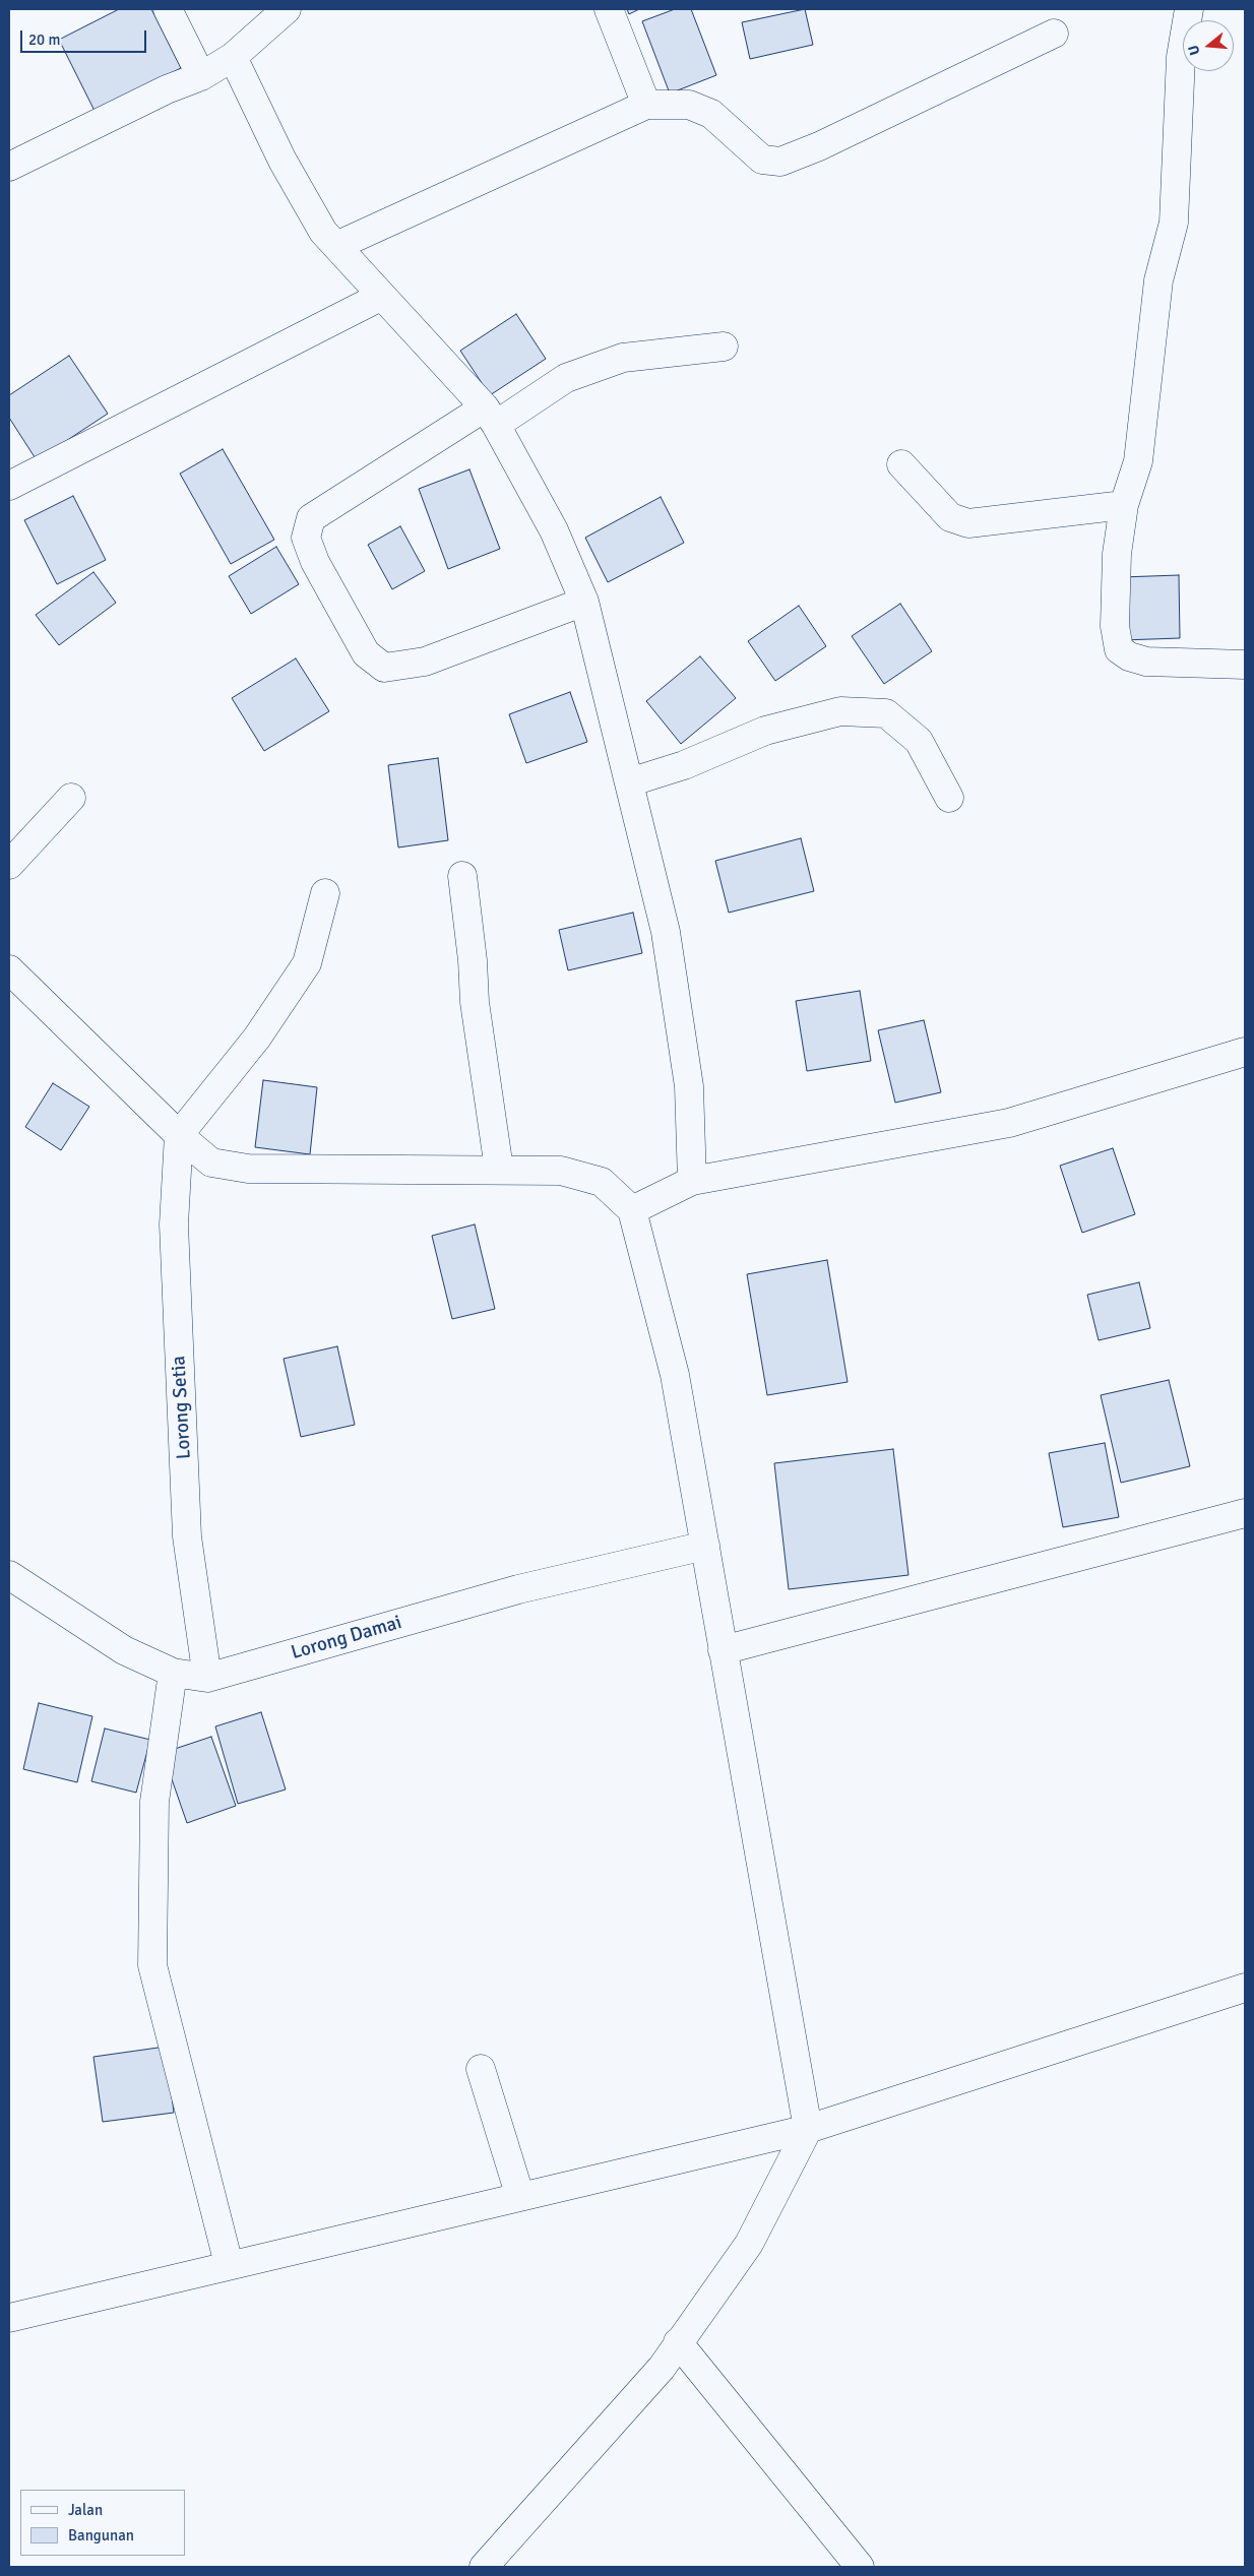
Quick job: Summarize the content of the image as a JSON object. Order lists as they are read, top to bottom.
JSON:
{
  "streets": {
    "street": ["Lorong Setia", "Lorong Damai"]
  },
  "crossings": [
    ["Lorong Setia", "Lorong Damai"]
  ],
  "legend": ["Jalan", "Bangunan"],
  "scale_bar": "20 m",
  "north": "left"
}
